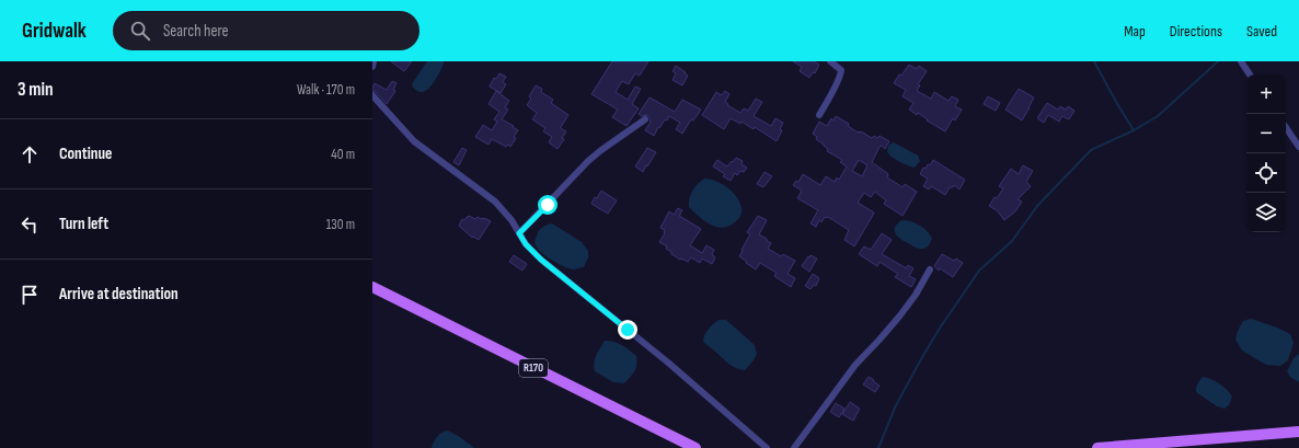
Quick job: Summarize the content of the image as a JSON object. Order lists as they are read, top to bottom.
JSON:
{
  "streets": {
    "main road": ["R170"]
  },
  "page": {
    "header": "Gridwalk",
    "search": "Search here",
    "nav": ["Map", "Directions", "Saved"],
    "heading": ["3 min", "Walk · 170 m"],
    "map_buttons": ["+", "−"],
    "list": [
      ["Continue", "40 m"],
      ["Turn left", "130 m"],
      "Arrive at destination"
    ]
  }
}
